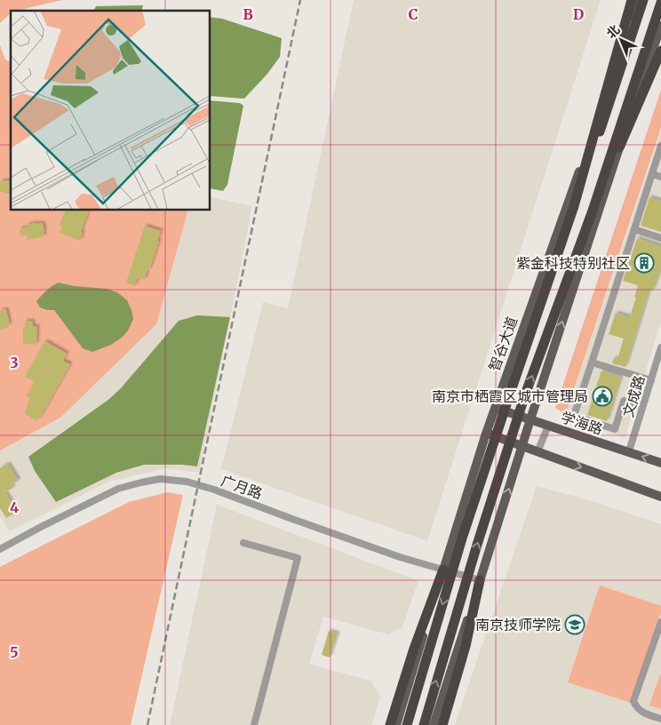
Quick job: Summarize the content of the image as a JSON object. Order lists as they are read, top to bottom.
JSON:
{
  "streets": {
    "highway": ["智谷大道"],
    "main road": ["学海路"],
    "street": ["文成路", "广月路"]
  },
  "crossings": [
    ["智谷大道", "学海路"],
    ["智谷大道", "广月路"],
    ["文成路", "学海路"]
  ],
  "places": {
    "building": ["紫金科技特别社区"],
    "public building": ["南京市栖霞区城市管理局"],
    "school or university": ["南京技师学院"]
  },
  "north": "top left",
  "grid": {
    "columns": ["B", "C", "D"],
    "rows": ["3", "4", "5"]
  }
}
